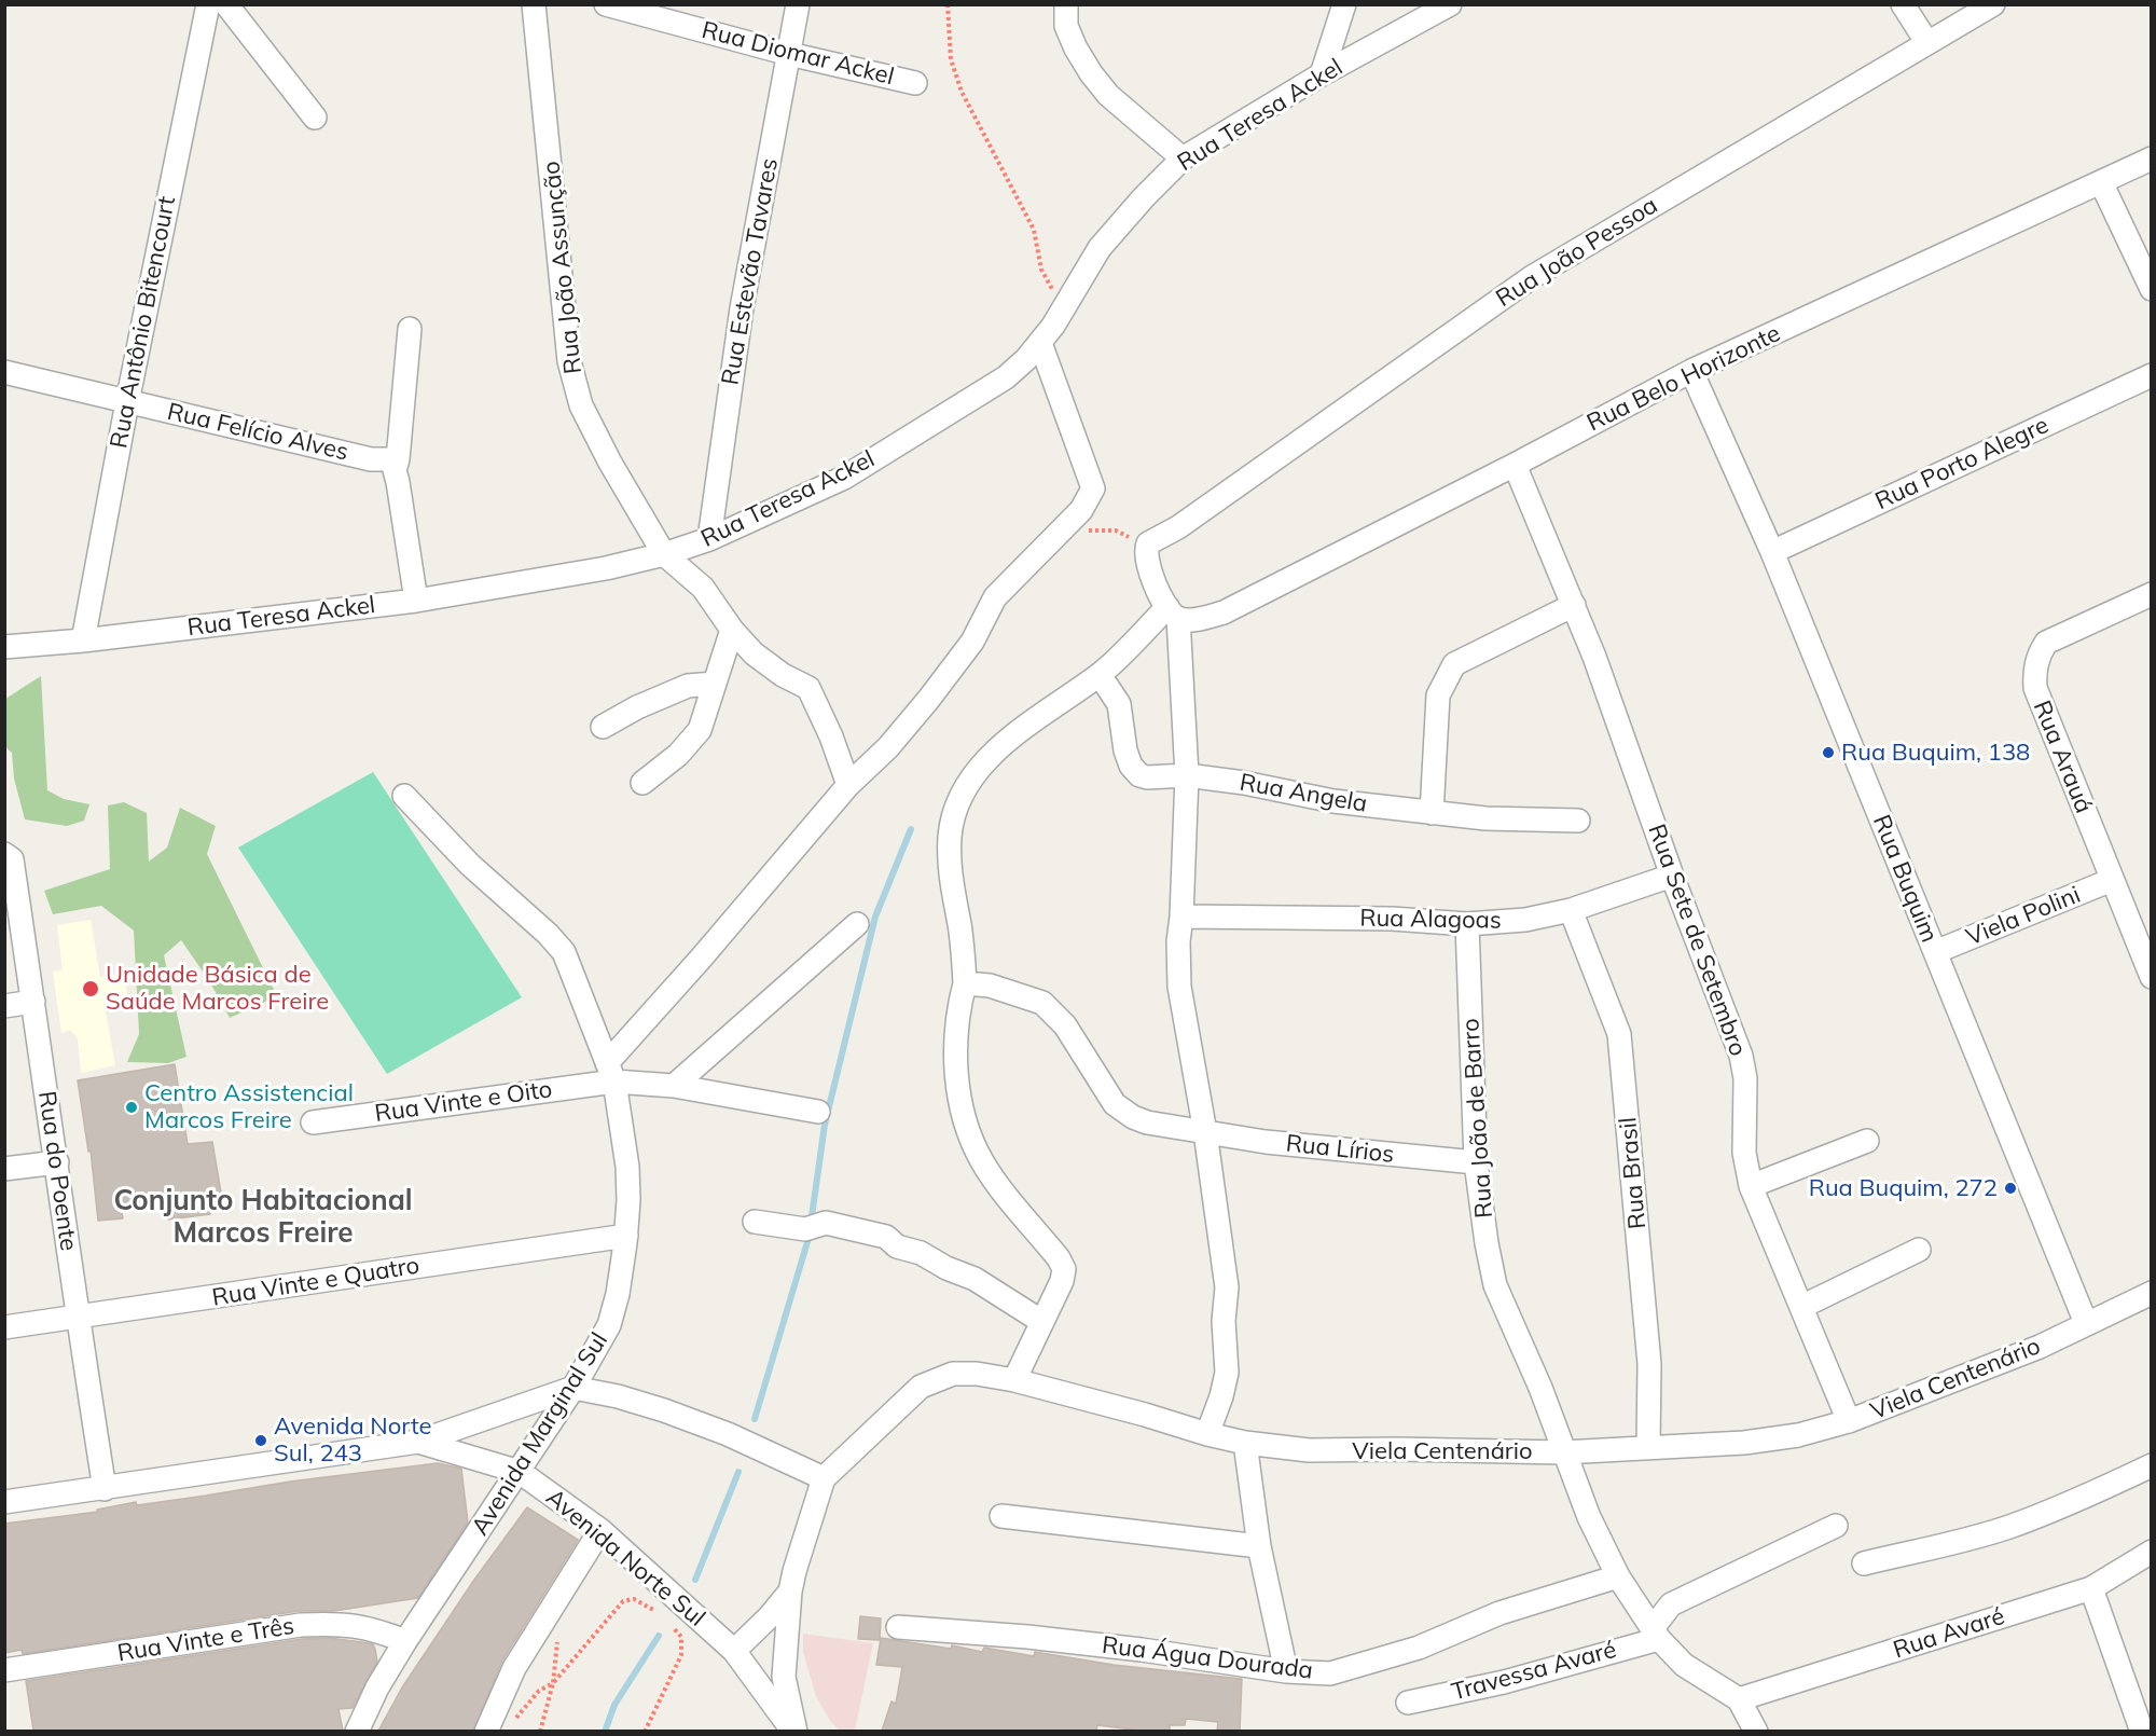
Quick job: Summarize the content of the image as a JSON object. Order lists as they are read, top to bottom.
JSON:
{
  "streets": {
    "street": [
      "Rua Diomar Ackel",
      "Rua Teresa Ackel",
      "Rua João Pessoa",
      "Rua João Assunção",
      "Rua Estevão Tavares",
      "Rua Antônio Bitencourt",
      "Rua Belo Horizonte",
      "Rua Felício Alves",
      "Rua Porto Alegre",
      "Rua Arauá",
      "Rua Angela",
      "Rua Buquim",
      "Viela Polini",
      "Rua Alagoas",
      "Rua Sete de Setembro",
      "Rua Vinte e Oito",
      "Rua João de Barro",
      "Rua Lírios",
      "Rua do Poente",
      "Rua Brasil",
      "Rua Vinte e Quatro",
      "Viela Centenário",
      "Avenida Marginal Sul",
      "Avenida Norte Sul",
      "Rua Avaré",
      "Rua Vinte e Três",
      "Rua Água Dourada",
      "Travessa Avaré"
    ]
  },
  "crossings": [
    ["Rua Diomar Ackel", "Rua Estevão Tavares"],
    ["Rua Teresa Ackel", "Rua João Assunção"],
    ["Rua Teresa Ackel", "Rua Estevão Tavares"],
    ["Rua Teresa Ackel", "Rua Antônio Bitencourt"],
    ["Rua Antônio Bitencourt", "Rua Felício Alves"],
    ["Rua Belo Horizonte", "Rua Buquim"],
    ["Rua Belo Horizonte", "Rua Sete de Setembro"],
    ["Rua Porto Alegre", "Rua Buquim"],
    ["Rua Arauá", "Viela Polini"],
    ["Rua Buquim", "Viela Polini"],
    ["Rua Buquim", "Viela Centenário"],
    ["Rua Alagoas", "Rua Sete de Setembro"],
    ["Rua Alagoas", "Rua João de Barro"],
    ["Rua Alagoas", "Rua Brasil"],
    ["Rua Sete de Setembro", "Viela Centenário"],
    ["Rua Vinte e Oito", "Avenida Marginal Sul"],
    ["Rua João de Barro", "Rua Lírios"],
    ["Rua João de Barro", "Viela Centenário"],
    ["Rua João de Barro", "Rua Avaré"],
    ["Rua João de Barro", "Rua Água Dourada"],
    ["Rua João de Barro", "Travessa Avaré"],
    ["Rua do Poente", "Rua Vinte e Quatro"],
    ["Rua do Poente", "Avenida Norte Sul"],
    ["Rua Brasil", "Viela Centenário"],
    ["Rua Vinte e Quatro", "Avenida Marginal Sul"],
    ["Avenida Marginal Sul", "Avenida Norte Sul"],
    ["Avenida Marginal Sul", "Rua Vinte e Três"]
  ],
  "districts": ["Conjunto Habitacional Marcos Freire"],
  "places": [
    "Rua Buquim, 138",
    "Unidade Básica de Saúde Marcos Freire",
    "Centro Assistencial Marcos Freire",
    "Rua Buquim, 272",
    "Avenida Norte Sul, 243"
  ]
}
